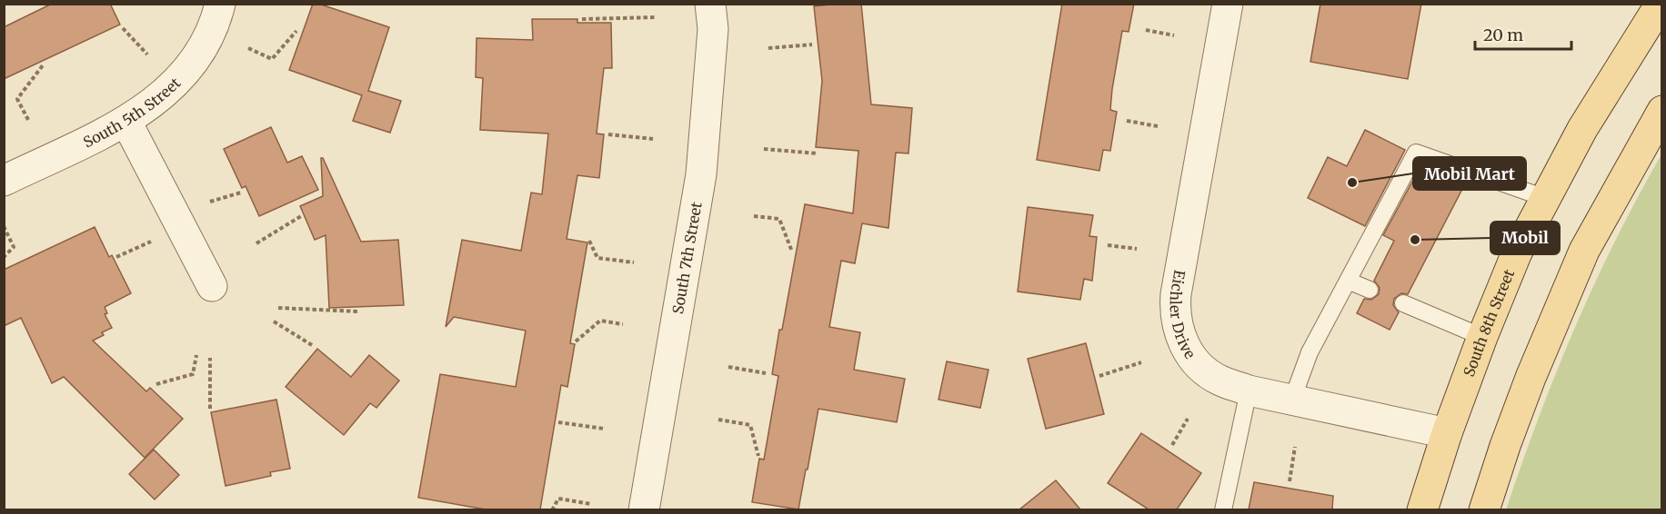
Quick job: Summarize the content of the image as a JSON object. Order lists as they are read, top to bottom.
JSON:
{
  "streets": {
    "main road": ["South 8th Street"],
    "street": ["South 5th Street", "South 7th Street", "Eichler Drive"]
  },
  "crossings": [
    ["Eichler Drive", "South 8th Street"]
  ],
  "places": ["Mobil Mart", "Mobil"],
  "scale_bar": "20 m"
}
